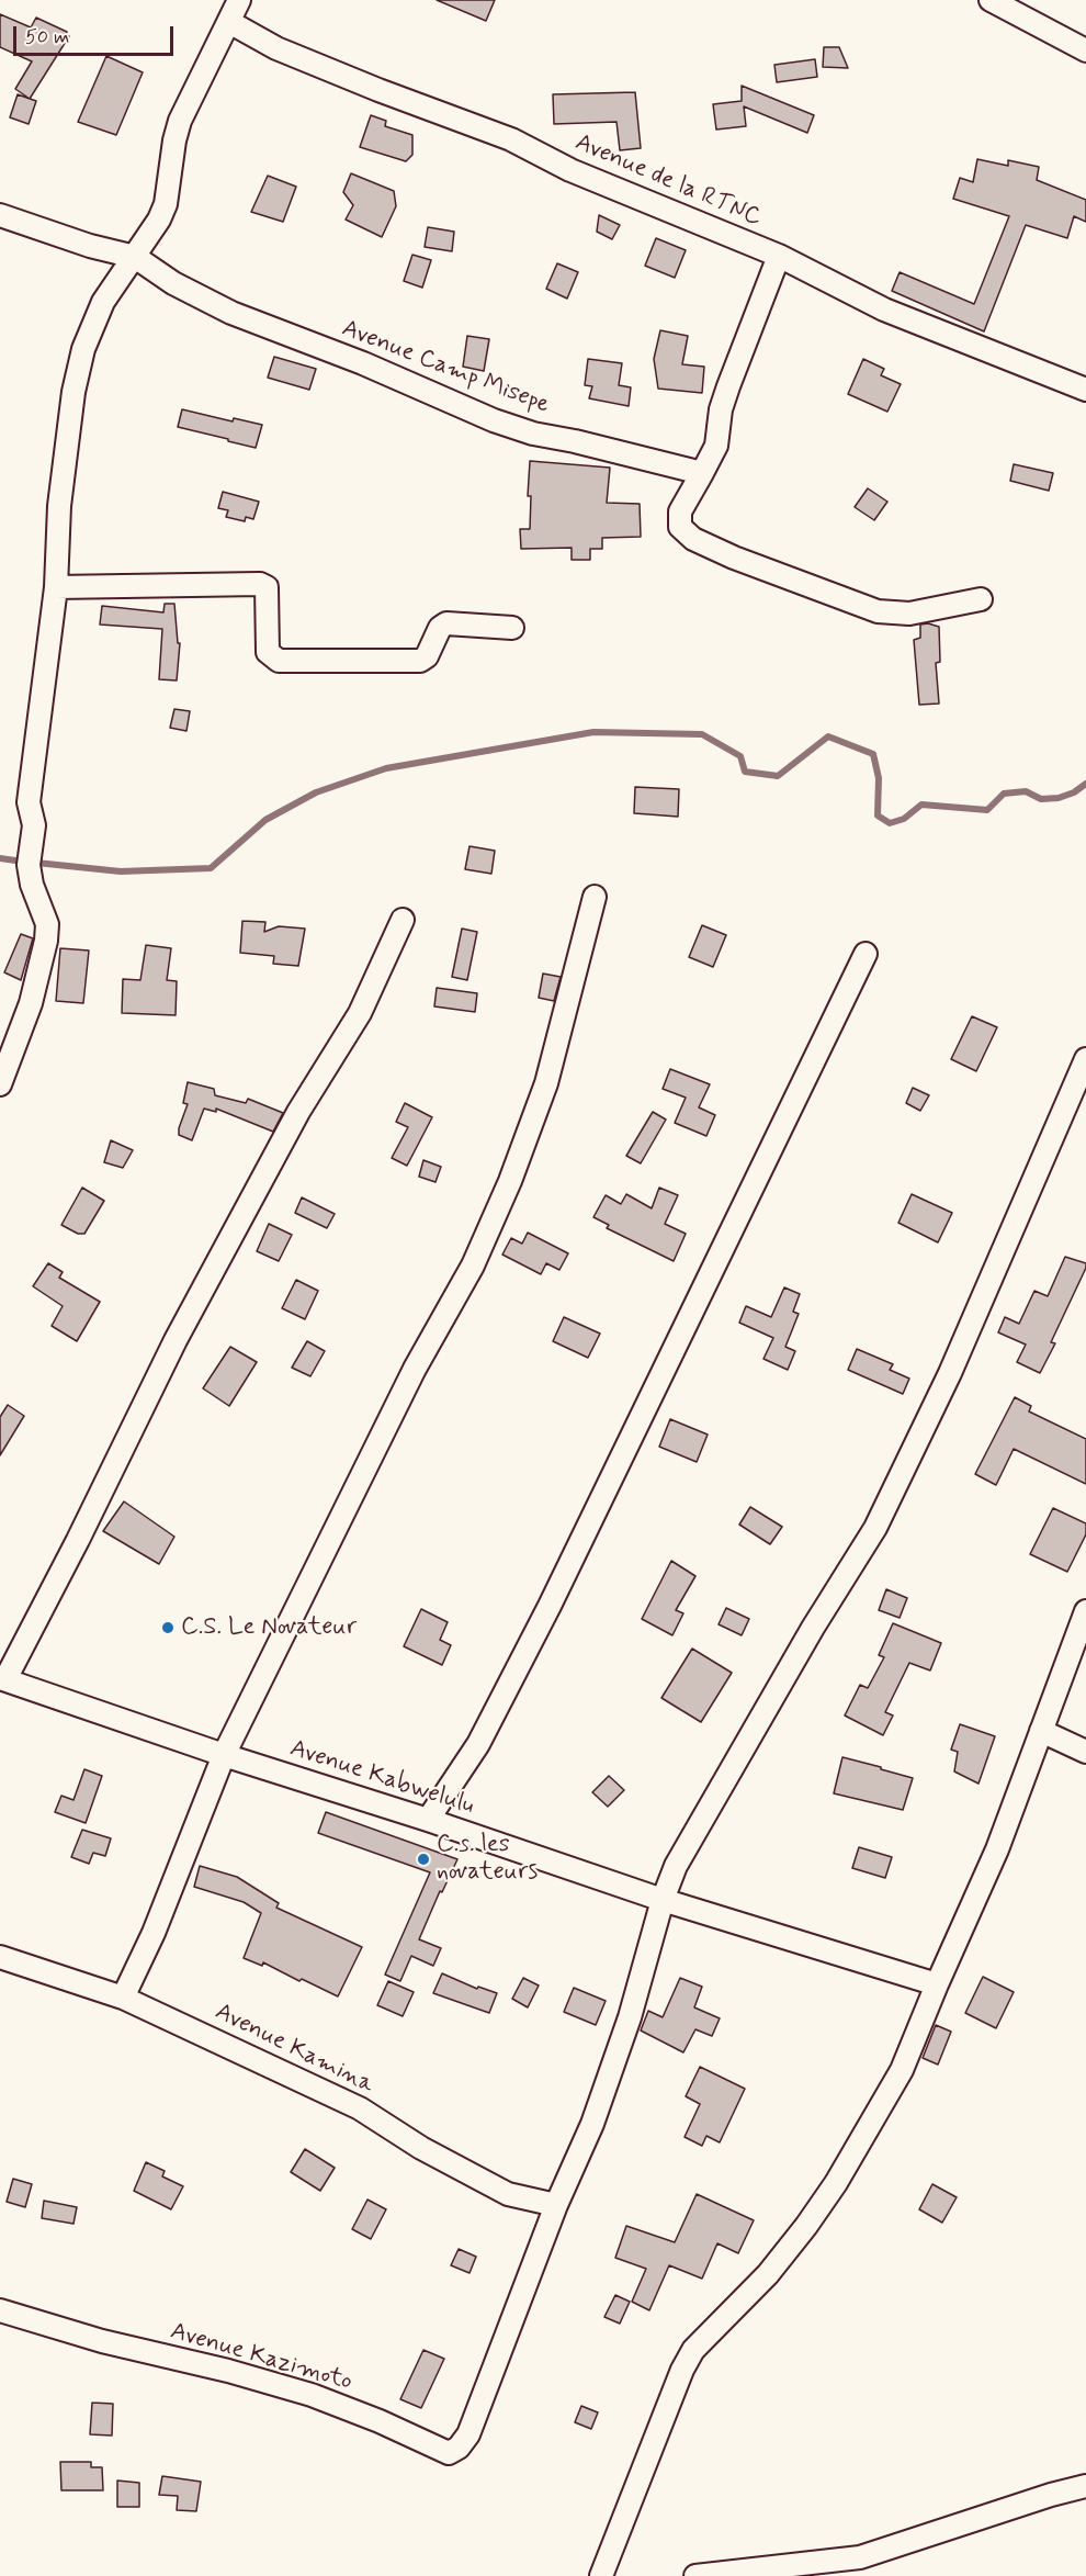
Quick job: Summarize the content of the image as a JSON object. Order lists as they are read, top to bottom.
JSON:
{
  "streets": {
    "street": [
      "Avenue de la RTNC",
      "Avenue Camp Misepe",
      "Avenue Kabwelulu",
      "Avenue Kamina",
      "Avenue Kazimoto"
    ]
  },
  "crossings": [
    ["Avenue Kamina", "Avenue Kazimoto"]
  ],
  "places": ["C.S. Le Novateur", "C.s. les novateurs"],
  "scale_bar": "50 m"
}
